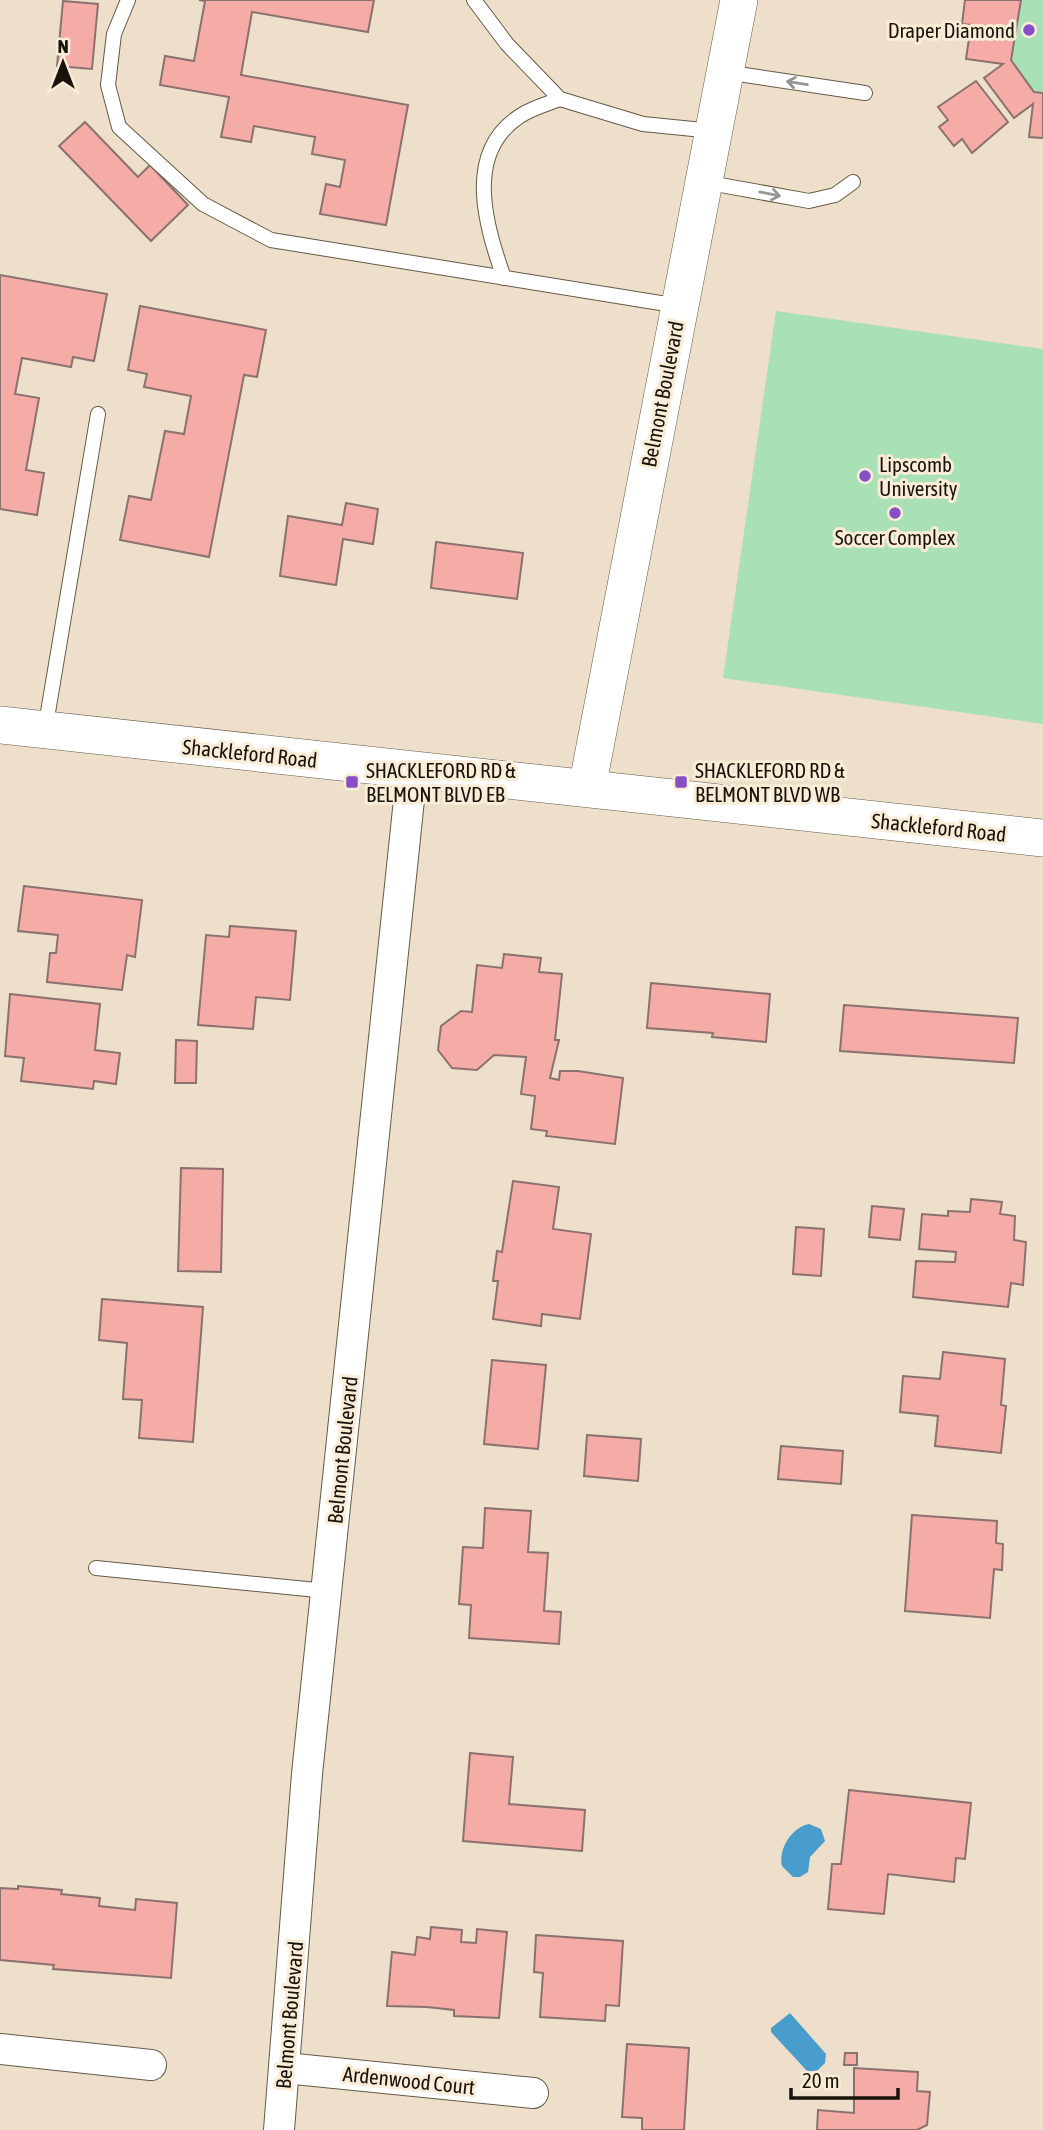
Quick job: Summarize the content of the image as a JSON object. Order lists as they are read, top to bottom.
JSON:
{
  "streets": {
    "street": ["Belmont Boulevard", "Shackleford Road", "Ardenwood Court"]
  },
  "crossings": [
    ["Belmont Boulevard", "Shackleford Road"],
    ["Belmont Boulevard", "Ardenwood Court"]
  ],
  "places": {
    "other": ["Draper Diamond", "Lipscomb University", "Soccer Complex"],
    "transit": ["SHACKLEFORD RD & BELMONT BLVD EB", "SHACKLEFORD RD & BELMONT BLVD WB"]
  },
  "scale_bar": "20 m",
  "north": "top"
}
